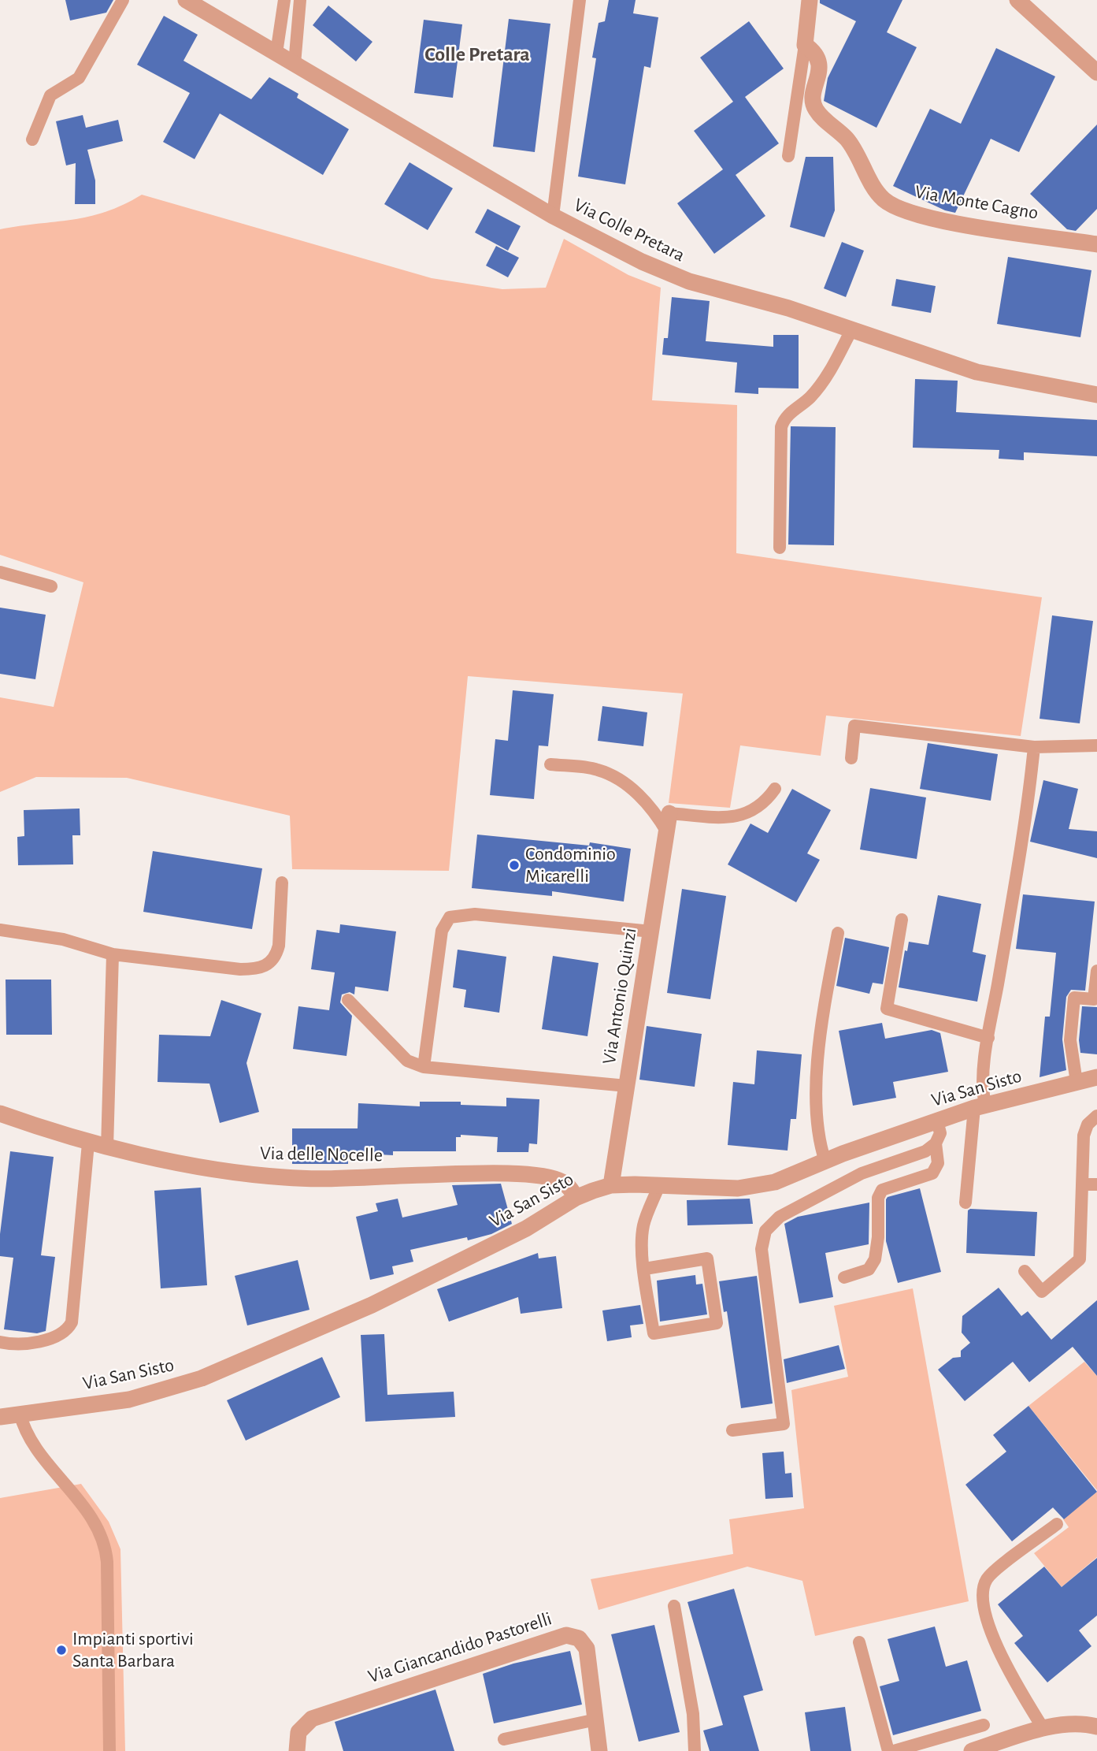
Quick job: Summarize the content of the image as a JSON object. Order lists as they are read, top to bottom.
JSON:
{
  "streets": {
    "street": [
      "Via Monte Cagno",
      "Via Colle Pretara",
      "Via Antonio Quinzi",
      "Via San Sisto",
      "Via delle Nocelle",
      "Via Giancandido Pastorelli"
    ]
  },
  "crossings": [
    ["Via Antonio Quinzi", "Via San Sisto"],
    ["Via San Sisto", "Via delle Nocelle"]
  ],
  "districts": ["Colle Pretara"],
  "places": ["Condominio Micarelli", "Impianti sportivi Santa Barbara"]
}
